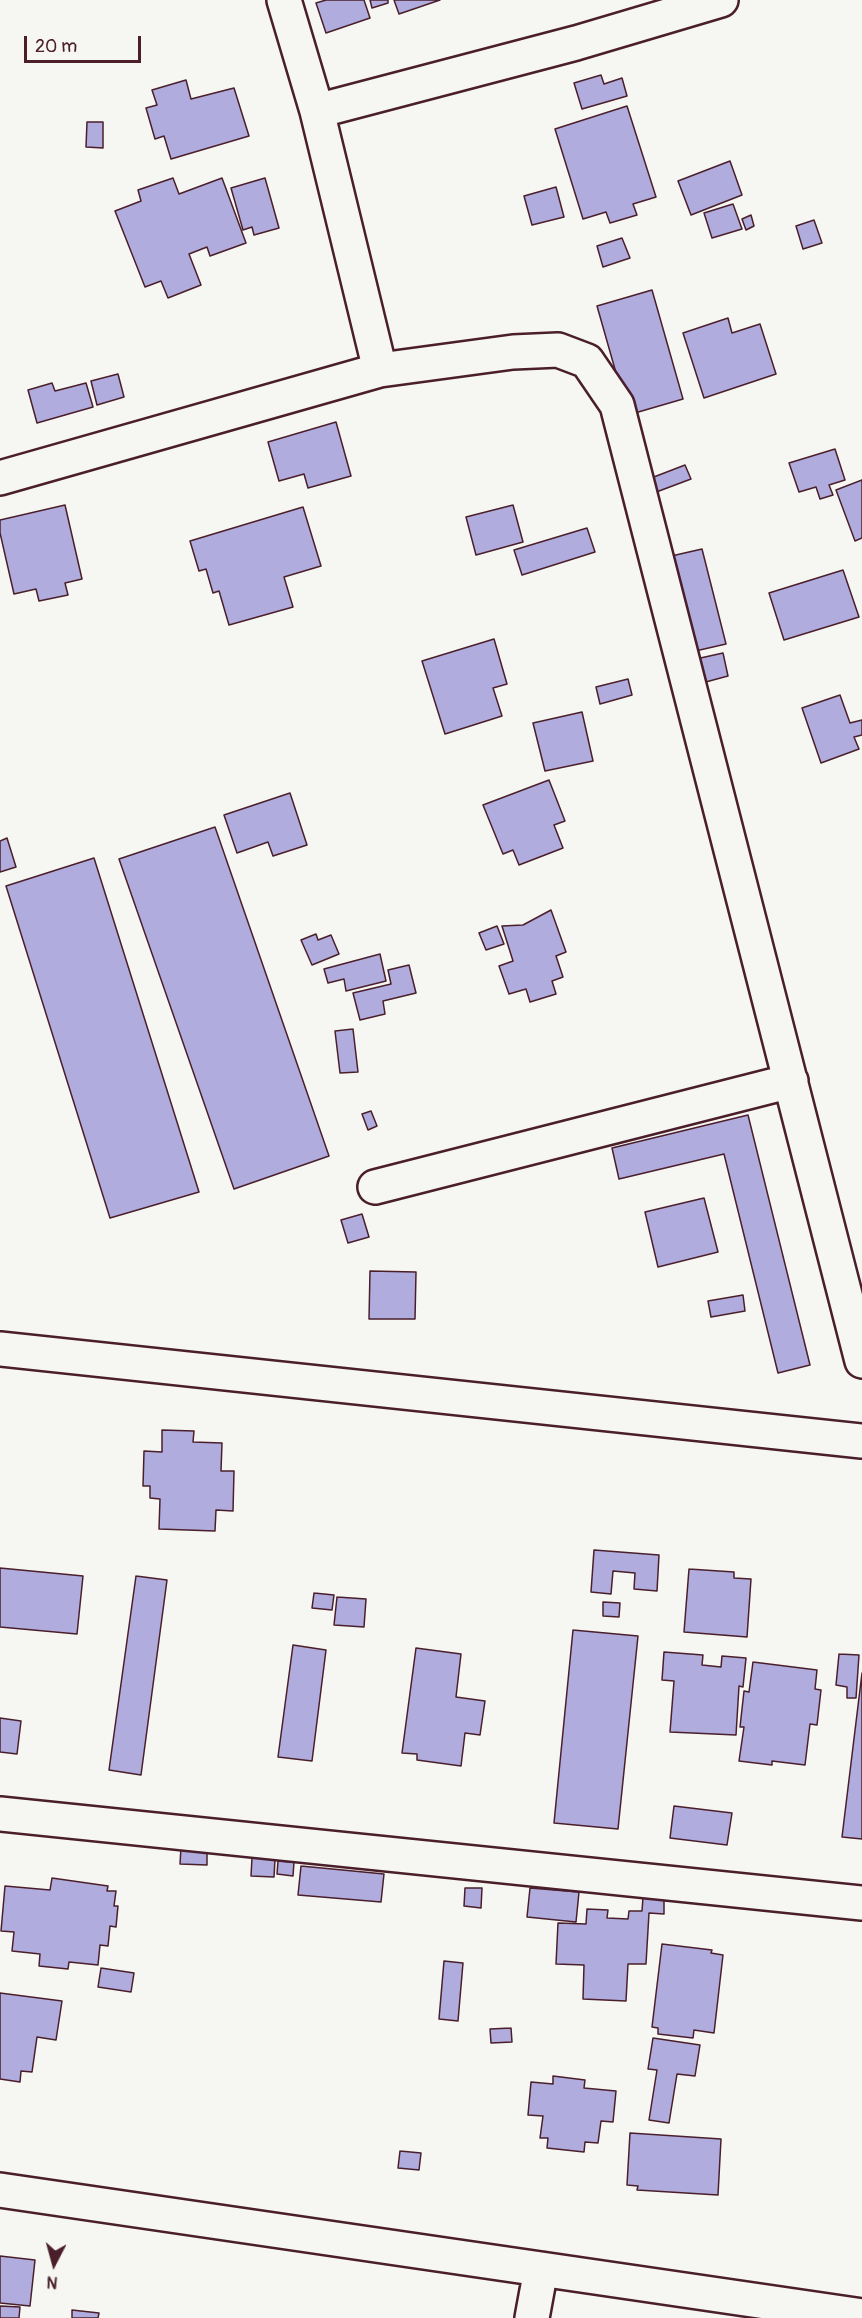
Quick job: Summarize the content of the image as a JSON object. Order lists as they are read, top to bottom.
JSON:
{
  "scale_bar": "20 m",
  "north": "bottom"
}
